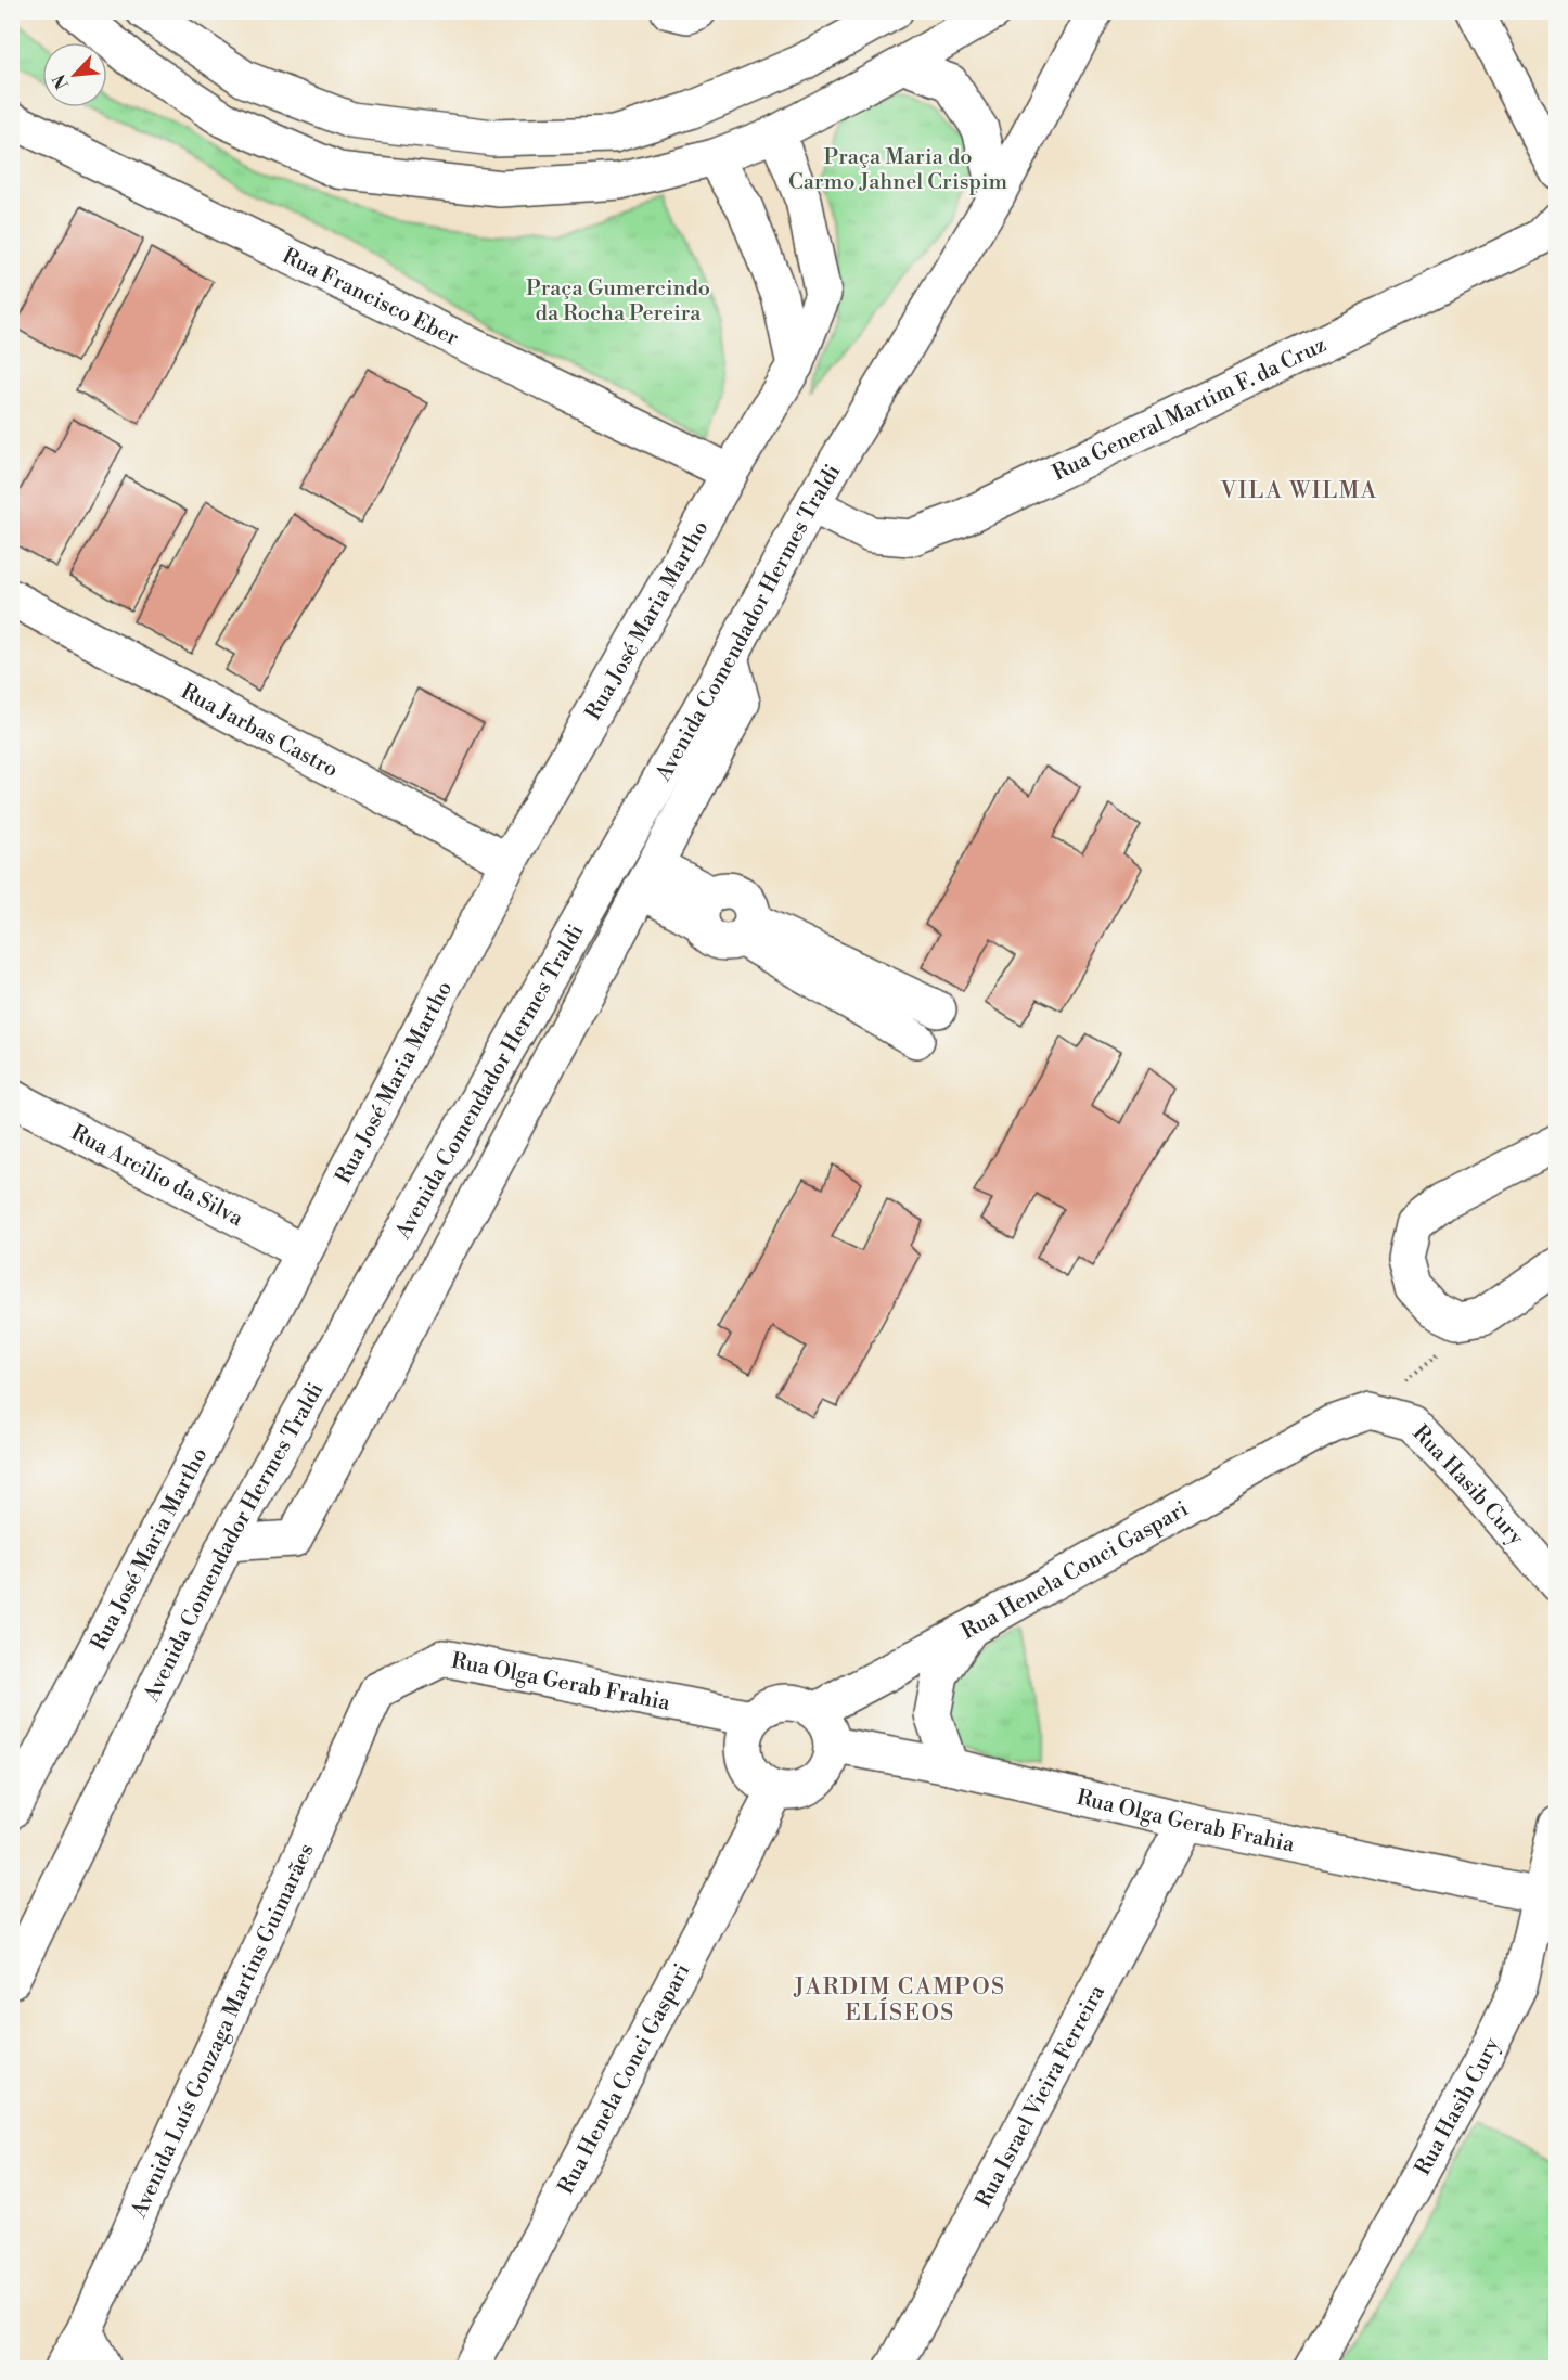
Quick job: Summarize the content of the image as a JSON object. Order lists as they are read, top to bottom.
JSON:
{
  "streets": {
    "street": [
      "Rua Francisco Eber",
      "Rua General Martim F. da Cruz",
      "Rua José Maria Martho",
      "Avenida Comendador Hermes Traldi",
      "Rua Jarbas Castro",
      "Rua Arcilio da Silva",
      "Rua Hasib Cury",
      "Rua Henela Conci Gaspari",
      "Rua Olga Gerab Frahia",
      "Avenida Luís Gonzaga Martins Guimarães",
      "Rua Israel Vieira Ferreira"
    ]
  },
  "crossings": [
    ["Rua Francisco Eber", "Rua José Maria Martho"],
    ["Rua General Martim F. da Cruz", "Avenida Comendador Hermes Traldi"],
    ["Rua José Maria Martho", "Rua Jarbas Castro"],
    ["Rua José Maria Martho", "Rua Arcilio da Silva"],
    ["Rua Hasib Cury", "Rua Henela Conci Gaspari"],
    ["Rua Hasib Cury", "Rua Olga Gerab Frahia"],
    ["Rua Henela Conci Gaspari", "Rua Olga Gerab Frahia"],
    ["Rua Olga Gerab Frahia", "Avenida Luís Gonzaga Martins Guimarães"],
    ["Rua Olga Gerab Frahia", "Rua Israel Vieira Ferreira"]
  ],
  "districts": ["VILA WILMA", "JARDIM CAMPOS ELÍSEOS"],
  "parks": ["Praça Maria do Carmo Jahnel Crispim", "Praça Gumercindo da Rocha Pereira"],
  "north": "bottom left"
}
